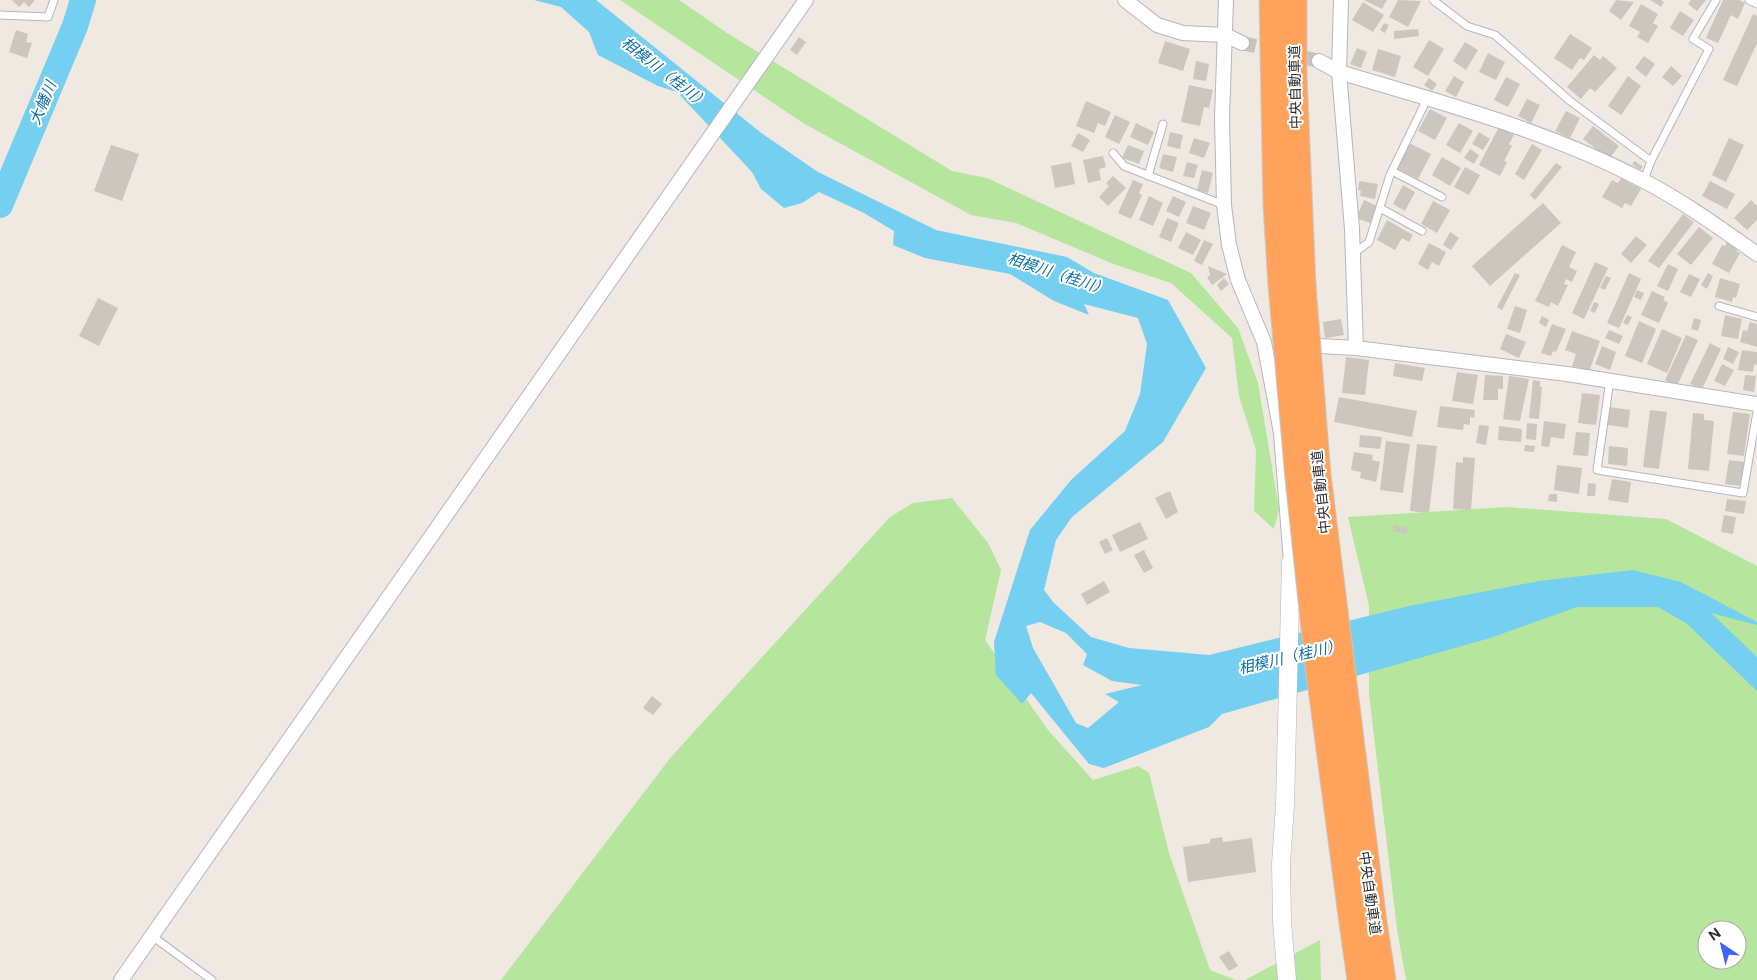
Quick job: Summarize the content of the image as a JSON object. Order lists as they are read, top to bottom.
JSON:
{
  "streets": {
    "highway": ["中央自動車道"]
  },
  "water": ["相模川（桂川）", "大幡川"],
  "north": "top left"
}
